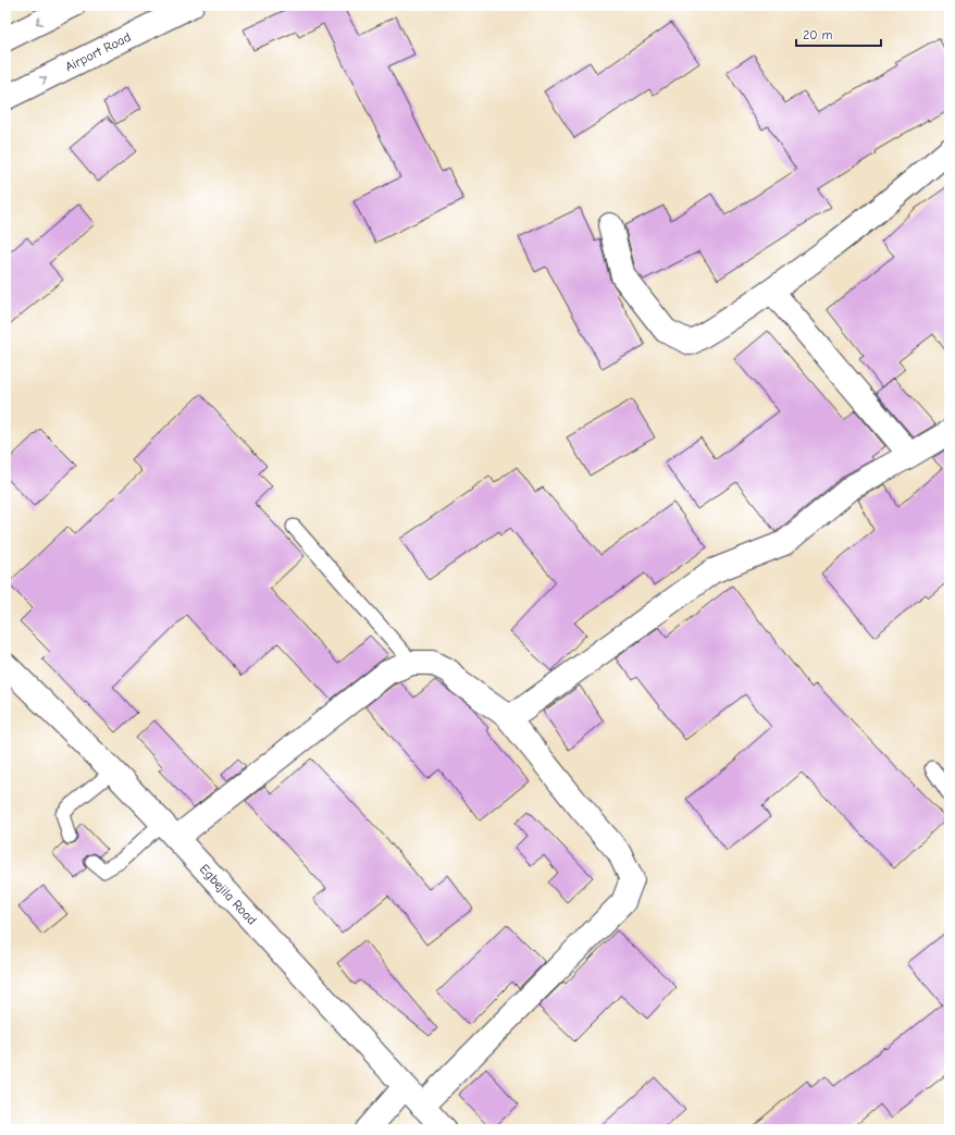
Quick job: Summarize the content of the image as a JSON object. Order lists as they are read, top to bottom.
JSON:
{
  "streets": {
    "main road": ["Airport Road", "Egbejila Road"]
  },
  "scale_bar": "20 m"
}
